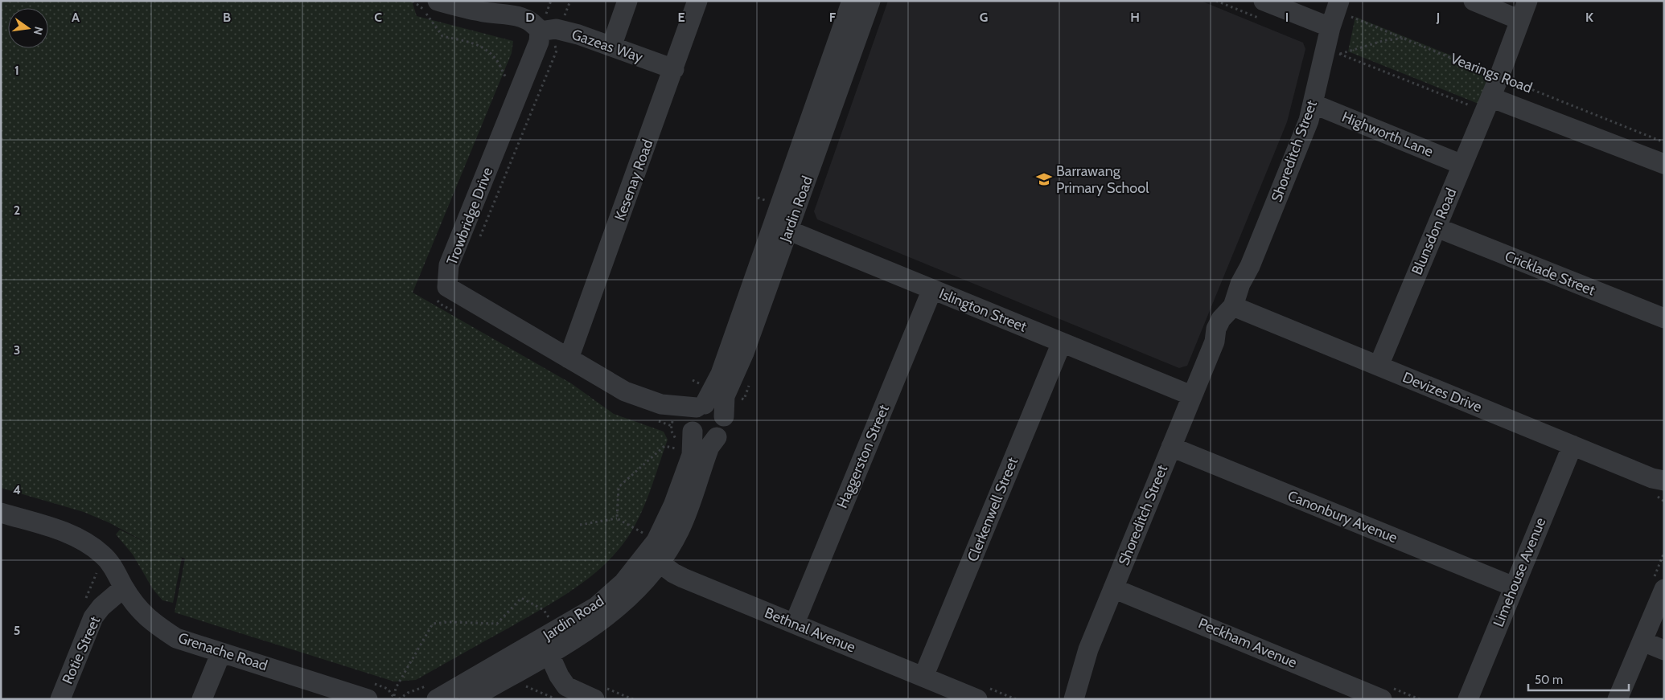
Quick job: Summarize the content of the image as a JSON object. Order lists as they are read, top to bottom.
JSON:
{
  "streets": {
    "street": [
      "Gazeas Way",
      "Vearings Road",
      "Highworth Lane",
      "Shoreditch Street",
      "Kesenay Road",
      "Jardin Road",
      "Trowbridge Drive",
      "Blunsdon Road",
      "Cricklade Street",
      "Islington Street",
      "Devizes Drive",
      "Haggerston Street",
      "Clerkenwell Street",
      "Canonbury Avenue",
      "Limehouse Avenue",
      "Bethnal Avenue",
      "Peckham Avenue",
      "Rotie Street",
      "Grenache Road"
    ]
  },
  "crossings": [
    ["Gazeas Way", "Kesenay Road"],
    ["Gazeas Way", "Trowbridge Drive"],
    ["Vearings Road", "Shoreditch Street"],
    ["Vearings Road", "Blunsdon Road"],
    ["Highworth Lane", "Shoreditch Street"],
    ["Highworth Lane", "Blunsdon Road"],
    ["Shoreditch Street", "Islington Street"],
    ["Shoreditch Street", "Devizes Drive"],
    ["Shoreditch Street", "Canonbury Avenue"],
    ["Shoreditch Street", "Peckham Avenue"],
    ["Kesenay Road", "Trowbridge Drive"],
    ["Jardin Road", "Trowbridge Drive"],
    ["Jardin Road", "Islington Street"],
    ["Jardin Road", "Bethnal Avenue"],
    ["Blunsdon Road", "Cricklade Street"],
    ["Blunsdon Road", "Devizes Drive"],
    ["Islington Street", "Haggerston Street"],
    ["Islington Street", "Clerkenwell Street"],
    ["Devizes Drive", "Limehouse Avenue"],
    ["Haggerston Street", "Bethnal Avenue"],
    ["Clerkenwell Street", "Bethnal Avenue"],
    ["Canonbury Avenue", "Limehouse Avenue"],
    ["Rotie Street", "Grenache Road"]
  ],
  "places": {
    "school or university": ["Barrawang Primary School"]
  },
  "scale_bar": "50 m",
  "north": "right",
  "grid": {
    "columns": [
      "A",
      "B",
      "C",
      "D",
      "E",
      "F",
      "G",
      "H",
      "I",
      "J",
      "K"
    ],
    "rows": [
      "1",
      "2",
      "3",
      "4",
      "5"
    ]
  }
}
